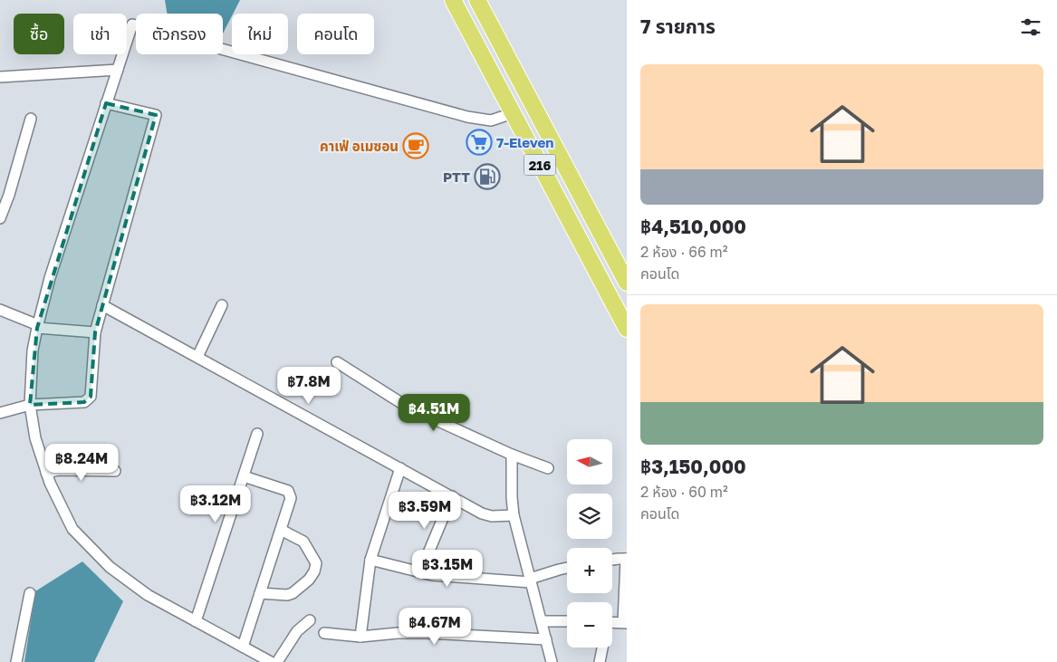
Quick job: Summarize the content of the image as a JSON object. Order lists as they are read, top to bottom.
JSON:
{
  "streets": {
    "main road": ["216"]
  },
  "places": {
    "supermarket": ["7-Eleven"],
    "cafe": ["คาเฟ่ อเมซอน"],
    "fuel station": ["PTT"]
  },
  "north": "left",
  "page": {
    "heading": "7 รายการ",
    "chip": [
      "ซื้อ",
      "เช่า",
      "ตัวกรอง",
      "ใหม่",
      "คอนโด"
    ],
    "list": [
      {
        "name": "฿4,510,000",
        "note": "2 ห้อง · 66 m² · คอนโด"
      },
      {
        "name": "฿3,150,000",
        "note": "2 ห้อง · 60 m² · คอนโด"
      }
    ],
    "price": [
      "฿7.8M",
      "฿4.51M",
      "฿8.24M",
      "฿3.12M",
      "฿3.59M",
      "฿3.15M",
      "฿4.67M"
    ],
    "map_buttons": ["+", "−"]
  }
}
